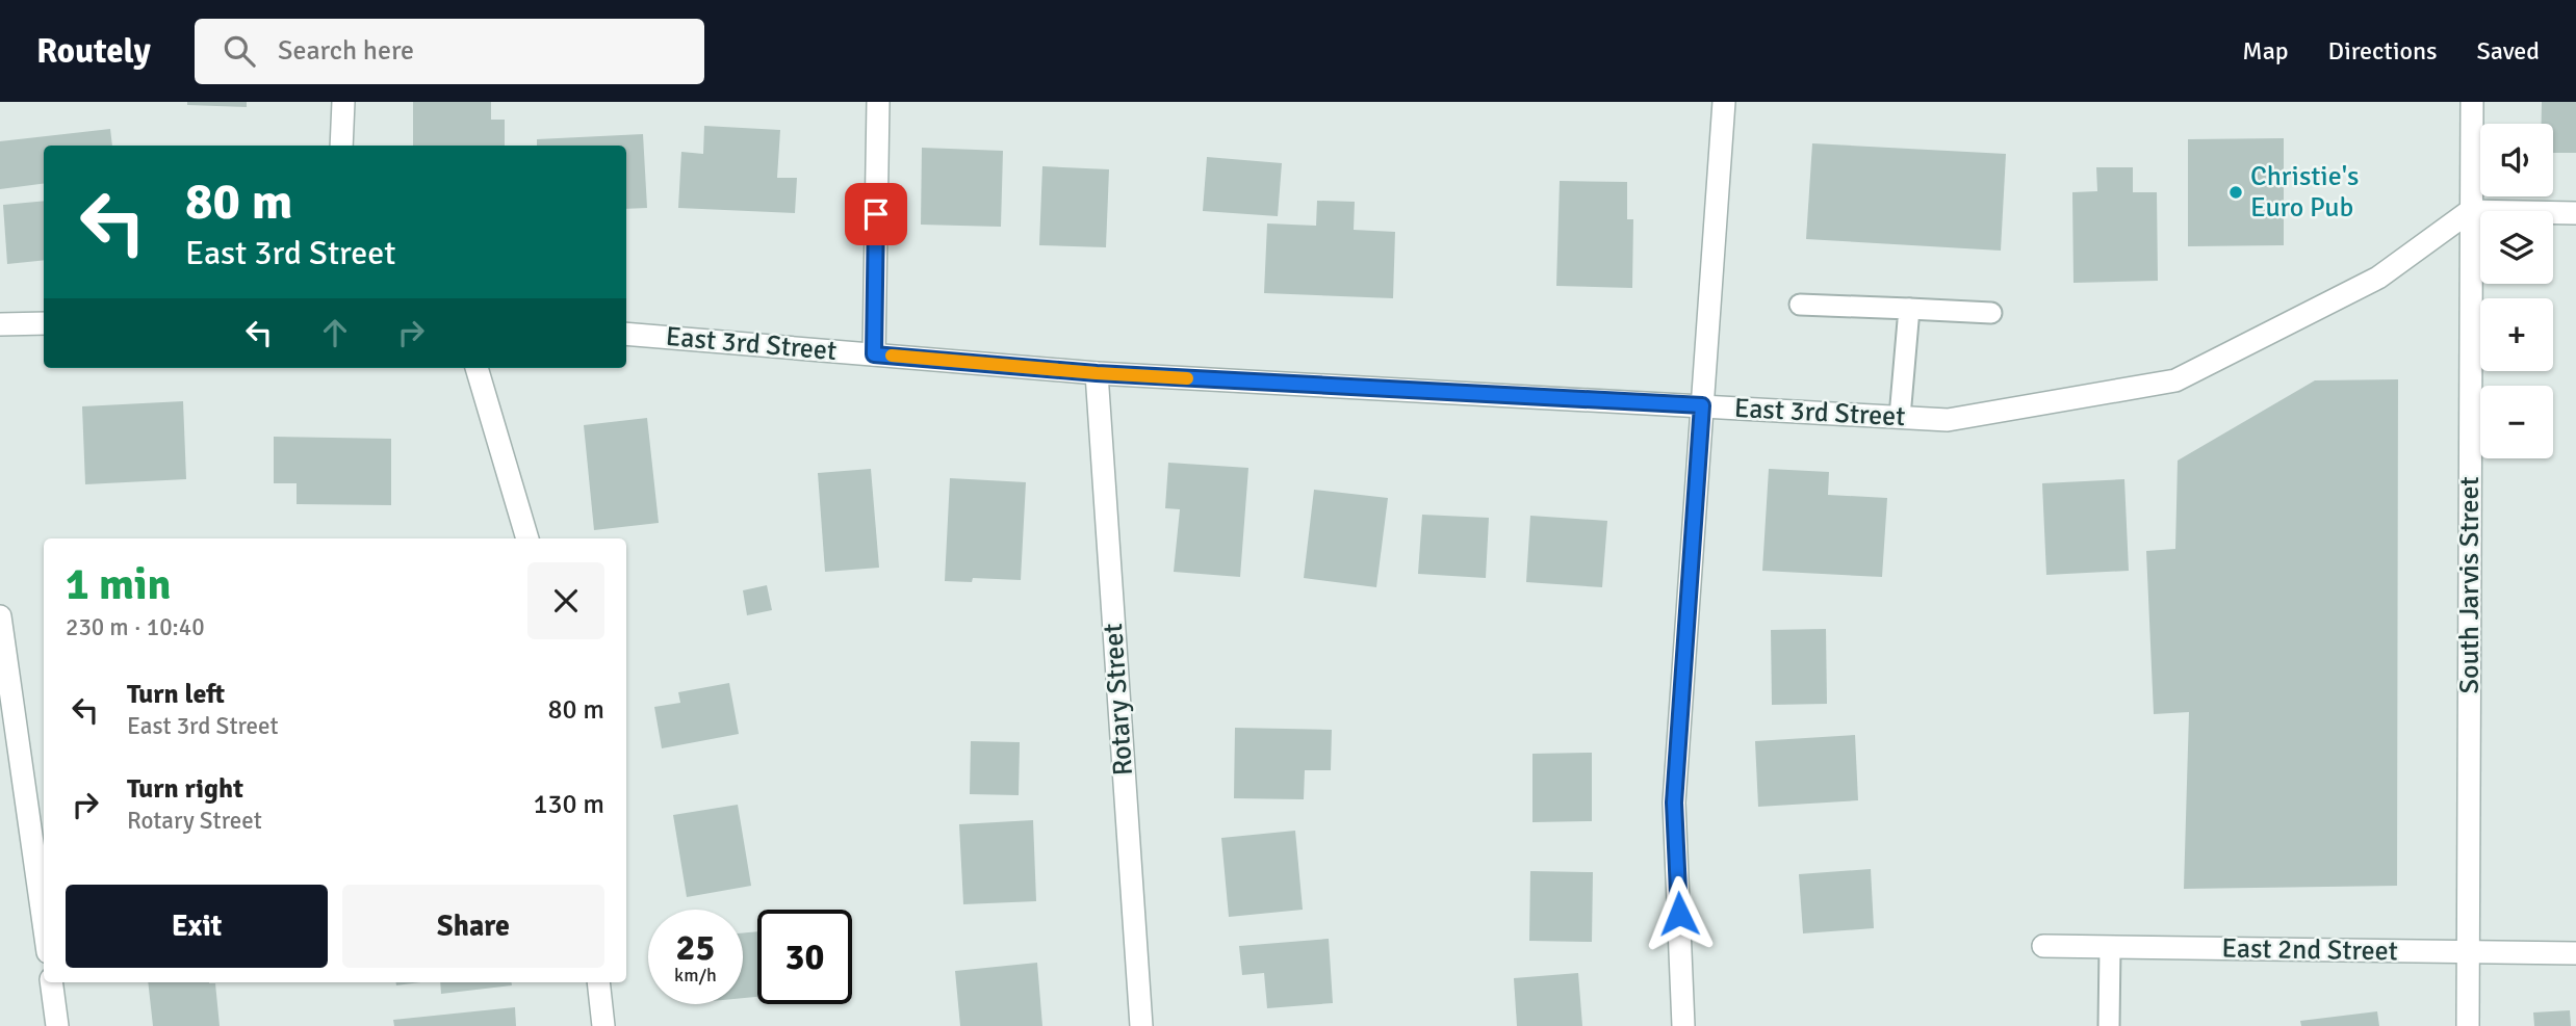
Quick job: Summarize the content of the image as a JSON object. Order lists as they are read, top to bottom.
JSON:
{
  "streets": {
    "street": [
      "East 3rd Street",
      "South Jarvis Street",
      "Rotary Street",
      "East 2nd Street"
    ]
  },
  "crossings": [
    ["East 3rd Street", "South Jarvis Street"],
    ["East 3rd Street", "Rotary Street"],
    ["South Jarvis Street", "East 2nd Street"]
  ],
  "places": ["Christie's Euro Pub"],
  "page": {
    "header": "Routely",
    "search": "Search here",
    "nav": ["Map", "Directions", "Saved"],
    "map_buttons": ["+", "−"],
    "turn": ["80 m", "East 3rd Street"],
    "heading": ["1 min", "230 m · 10:40"],
    "list": [
      {
        "name": "Turn left",
        "note": "East 3rd Street",
        "value": "80 m"
      },
      {
        "name": "Turn right",
        "note": "Rotary Street",
        "value": "130 m"
      }
    ],
    "buttons": ["Exit", "Share"],
    "speed": "25 km/h",
    "limit": "30"
  }
}
